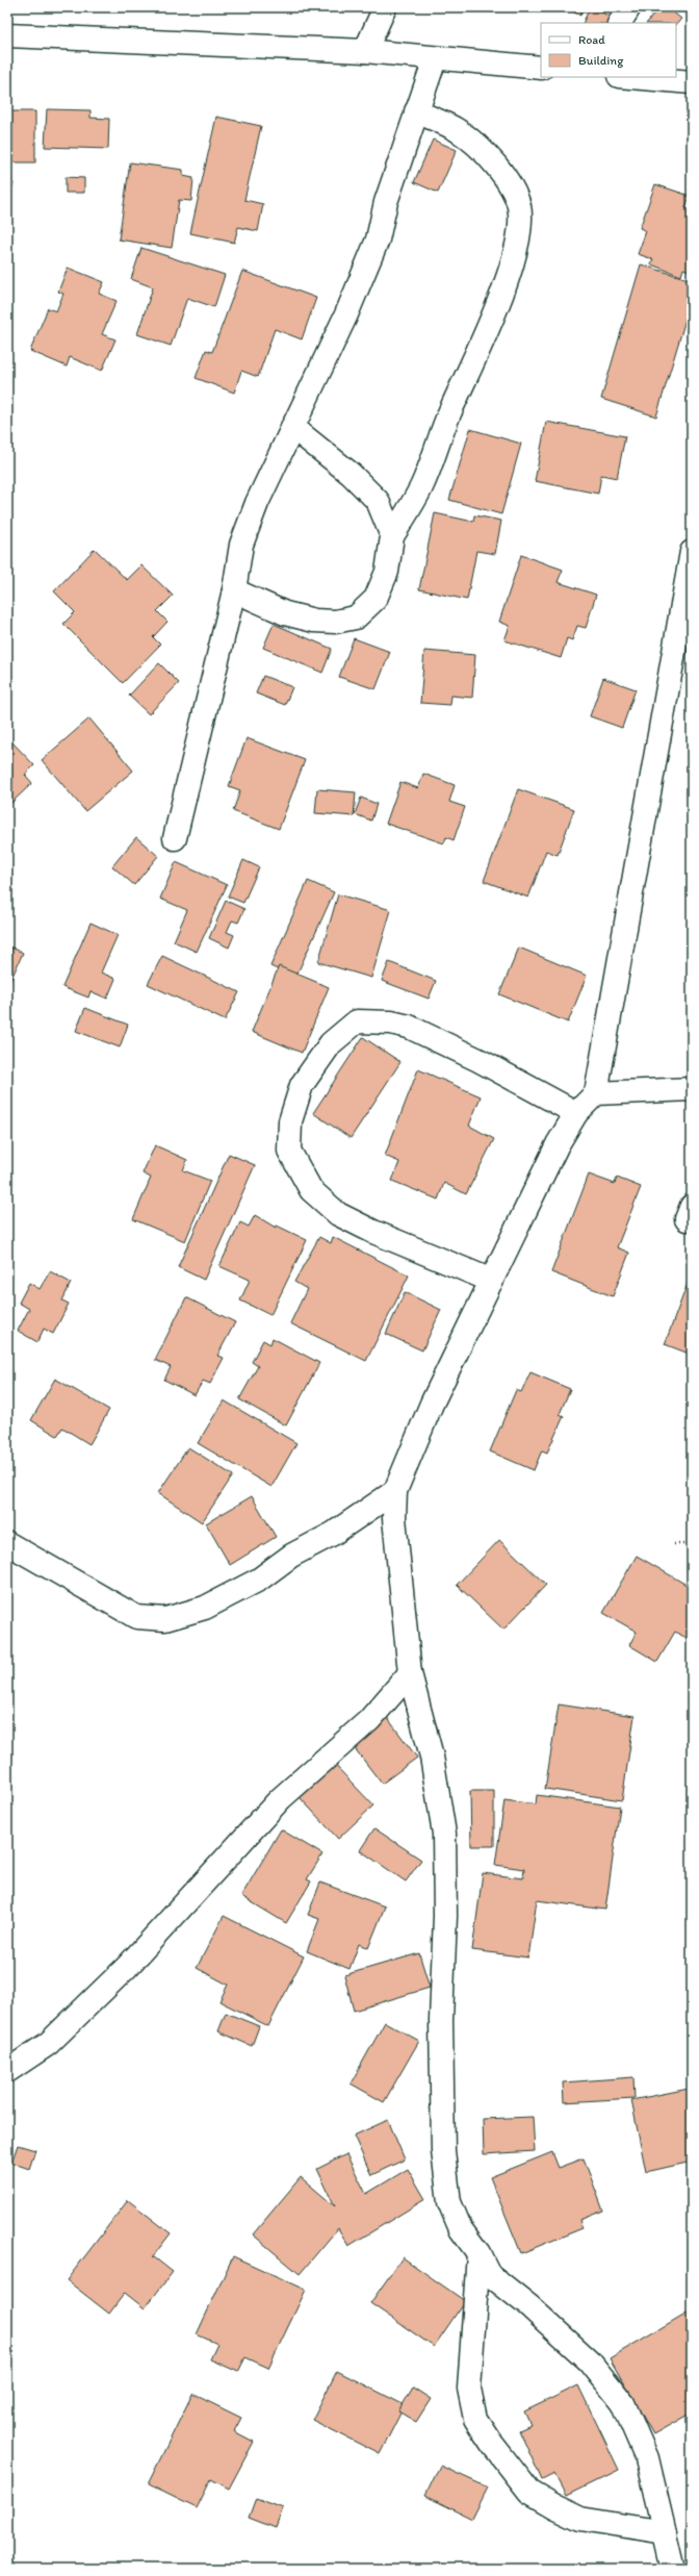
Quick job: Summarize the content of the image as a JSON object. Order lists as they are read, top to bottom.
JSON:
{
  "legend": ["Road", "Building"]
}
